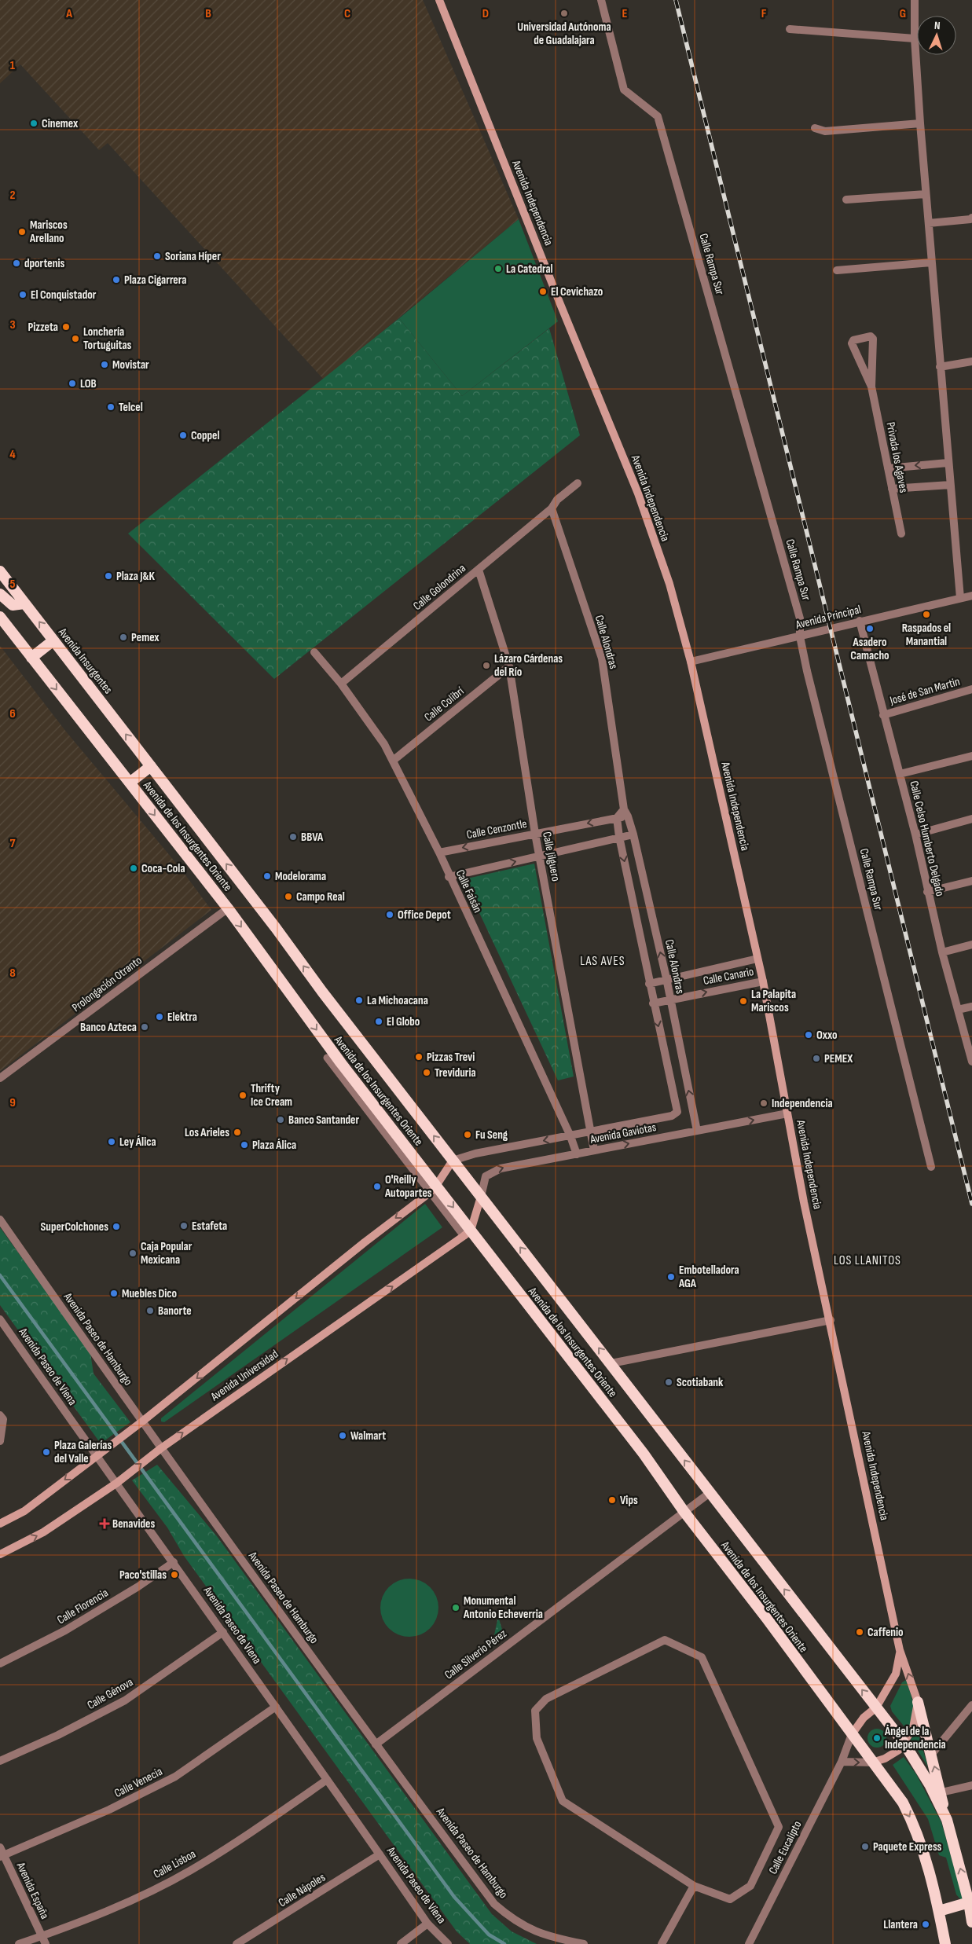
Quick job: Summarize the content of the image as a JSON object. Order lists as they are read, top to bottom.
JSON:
{
  "streets": {
    "highway": ["Avenida Insurgentes", "Avenida de los Insurgentes Oriente"],
    "main road": ["Avenida Independencia", "Avenida Universidad", "Calle Eucalipto"],
    "street": [
      "Calle Rampa Sur",
      "Privada los Agaves",
      "Calle Golondrina",
      "Avenida Principal",
      "Calle Alondras",
      "José de San Martin",
      "Calle Colibrí",
      "Calle Cenzontle",
      "Calle Celso Humberto Delgado",
      "Calle Jilguero",
      "Calle Faisán",
      "Calle Canario",
      "Prolongación Otranto",
      "Avenida Gaviotas",
      "Avenida Paseo de Hamburgo",
      "Avenida Paseo de Viena",
      "Calle Florencia",
      "Calle Silverio Pérez",
      "Calle Génova",
      "Calle Venecia",
      "Calle Lisboa",
      "Calle Nápoles",
      "Avenida España"
    ]
  },
  "crossings": [
    ["Avenida Independencia", "Avenida Principal"],
    ["Avenida Independencia", "Avenida de los Insurgentes Oriente"],
    ["Avenida Independencia", "Calle Canario"],
    ["Avenida Independencia", "Avenida Gaviotas"],
    ["Avenida Independencia", "Calle Eucalipto"],
    ["Calle Rampa Sur", "Avenida Principal"],
    ["Calle Golondrina", "Calle Alondras"],
    ["Calle Golondrina", "Calle Jilguero"],
    ["Calle Golondrina", "Calle Faisán"],
    ["Avenida Principal", "Calle Celso Humberto Delgado"],
    ["Calle Alondras", "Calle Cenzontle"],
    ["Calle Alondras", "Calle Canario"],
    ["Calle Alondras", "Avenida Gaviotas"],
    ["Avenida Insurgentes", "Avenida de los Insurgentes Oriente"],
    ["José de San Martin", "Calle Celso Humberto Delgado"],
    ["Calle Colibrí", "Calle Jilguero"],
    ["Calle Colibrí", "Calle Faisán"],
    ["Calle Cenzontle", "Calle Jilguero"],
    ["Calle Cenzontle", "Calle Faisán"],
    ["Avenida de los Insurgentes Oriente", "Prolongación Otranto"],
    ["Avenida de los Insurgentes Oriente", "Avenida Gaviotas"],
    ["Avenida de los Insurgentes Oriente", "Avenida Universidad"],
    ["Avenida de los Insurgentes Oriente", "Calle Silverio Pérez"],
    ["Avenida de los Insurgentes Oriente", "Calle Eucalipto"],
    ["Calle Jilguero", "Avenida Gaviotas"],
    ["Calle Faisán", "Avenida Gaviotas"],
    ["Calle Canario", "Avenida Gaviotas"],
    ["Avenida Paseo de Hamburgo", "Avenida Universidad"],
    ["Avenida Paseo de Hamburgo", "Calle Silverio Pérez"],
    ["Avenida Paseo de Viena", "Avenida Universidad"],
    ["Avenida Paseo de Viena", "Calle Florencia"],
    ["Avenida Paseo de Viena", "Calle Génova"],
    ["Avenida Paseo de Viena", "Calle Venecia"],
    ["Avenida Paseo de Viena", "Calle Lisboa"],
    ["Avenida Paseo de Viena", "Calle Nápoles"],
    ["Calle Venecia", "Avenida España"],
    ["Calle Lisboa", "Avenida España"]
  ],
  "districts": ["LAS AVES", "LOS LLANITOS"],
  "places": {
    "other": [
      "Universidad Autónoma de Guadalajara",
      "Cinemex",
      "Mariscos Arellano",
      "Soriana Híper",
      "dportenis",
      "La Catedral",
      "Plaza Cigarrera",
      "El Cevichazo",
      "El Conquistador",
      "Pizzeta",
      "Lonchería Tortuguitas",
      "Movistar",
      "LOB",
      "Telcel",
      "Coppel",
      "Plaza J&K",
      "Raspados el Manantial",
      "Asadero Camacho",
      "Pemex",
      "Lázaro Cárdenas del Río",
      "BBVA",
      "Coca-Cola",
      "Modelorama",
      "Campo Real",
      "Office Depot",
      "La Michoacana",
      "La Palapita Mariscos",
      "Elektra",
      "El Globo",
      "Banco Azteca",
      "Oxxo",
      "Pizzas Trevi",
      "PEMEX",
      "Treviduria",
      "Thrifty Ice Cream",
      "Independencia",
      "Banco Santander",
      "Los Arieles",
      "Fu Seng",
      "Ley Álica",
      "Plaza Álica",
      "O'Reilly Autopartes",
      "Estafeta",
      "SuperColchones",
      "Caja Popular Mexicana",
      "Embotelladora AGA",
      "Muebles Dico",
      "Banorte",
      "Scotiabank",
      "Walmart",
      "Plaza Galerías del Valle",
      "Vips",
      "Paco'stillas",
      "Monumental Antonio Echeverria",
      "Caffenio",
      "Ángel de la Independencia",
      "Paquete Express",
      "Llantera"
    ],
    "health": ["Benavides"]
  },
  "north": "top",
  "grid": {
    "columns": [
      "A",
      "B",
      "C",
      "D",
      "E",
      "F",
      "G"
    ],
    "rows": [
      "1",
      "2",
      "3",
      "4",
      "5",
      "6",
      "7",
      "8",
      "9"
    ]
  }
}
